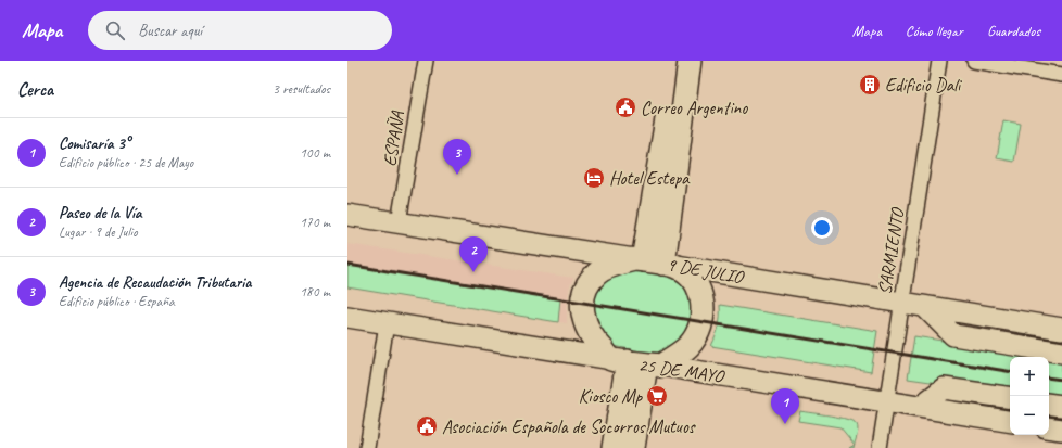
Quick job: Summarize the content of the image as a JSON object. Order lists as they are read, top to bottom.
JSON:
{
  "streets": {
    "main road": ["9 DE JULIO", "25 DE MAYO"],
    "street": ["ESPAÑA", "SARMIENTO"]
  },
  "crossings": [
    ["ESPAÑA", "9 DE JULIO"],
    ["SARMIENTO", "9 DE JULIO"],
    ["SARMIENTO", "25 DE MAYO"],
    ["9 DE JULIO", "25 DE MAYO"]
  ],
  "places": {
    "building": ["Edificio Dali"],
    "public building": ["Correo Argentino", "Asociación Española de Socorros Mutuos"],
    "hotel": ["Hotel Estepa"],
    "supermarket": ["Kiosco Mp"]
  },
  "page": {
    "header": "Mapa",
    "search": "Buscar aquí",
    "nav": ["Mapa", "Cómo llegar", "Guardados"],
    "heading": ["Cerca", "3 resultados"],
    "list": [
      {
        "mark": "1",
        "name": "Comisaría 3°",
        "note": "Edificio público · 25 de Mayo",
        "value": "100 m"
      },
      {
        "mark": "2",
        "name": "Paseo de la Vía",
        "note": "Lugar · 9 de Julio",
        "value": "170 m"
      },
      {
        "mark": "3",
        "name": "Agencia de Recaudación Tributaria",
        "note": "Edificio público · España",
        "value": "180 m"
      }
    ],
    "pins": ["3", "2", "1"],
    "map_buttons": ["+", "−"]
  }
}
